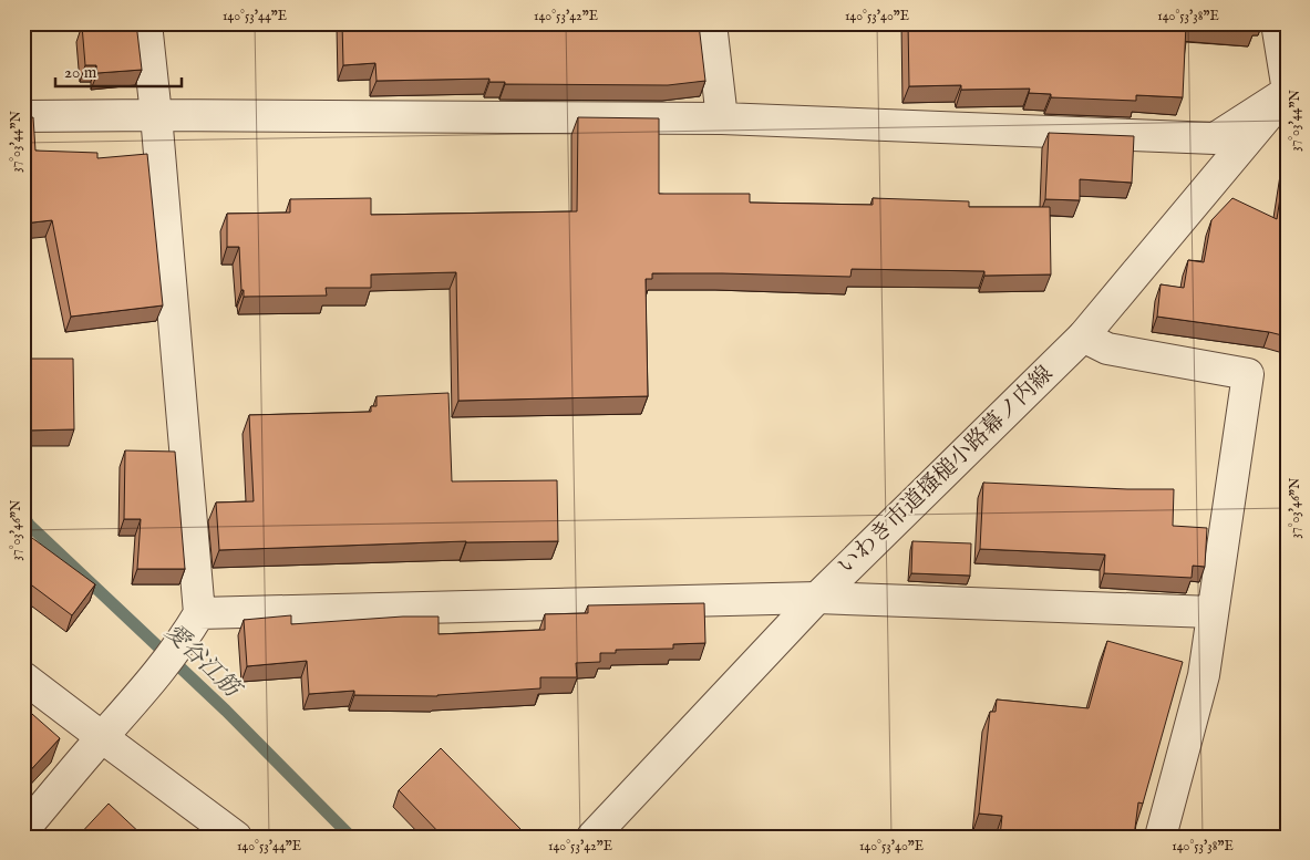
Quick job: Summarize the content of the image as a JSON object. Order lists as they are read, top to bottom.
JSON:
{
  "streets": {
    "street": ["いわき市道搔槌小路幕ノ内線"]
  },
  "water": ["愛谷江筋"],
  "scale_bar": "20 m",
  "coordinates": [
    "140°53'44\"E",
    "140°53'42\"E",
    "140°53'40\"E",
    "140°53'38\"E",
    "37°03'44\"N",
    "37°03'46\"N"
  ]
}
